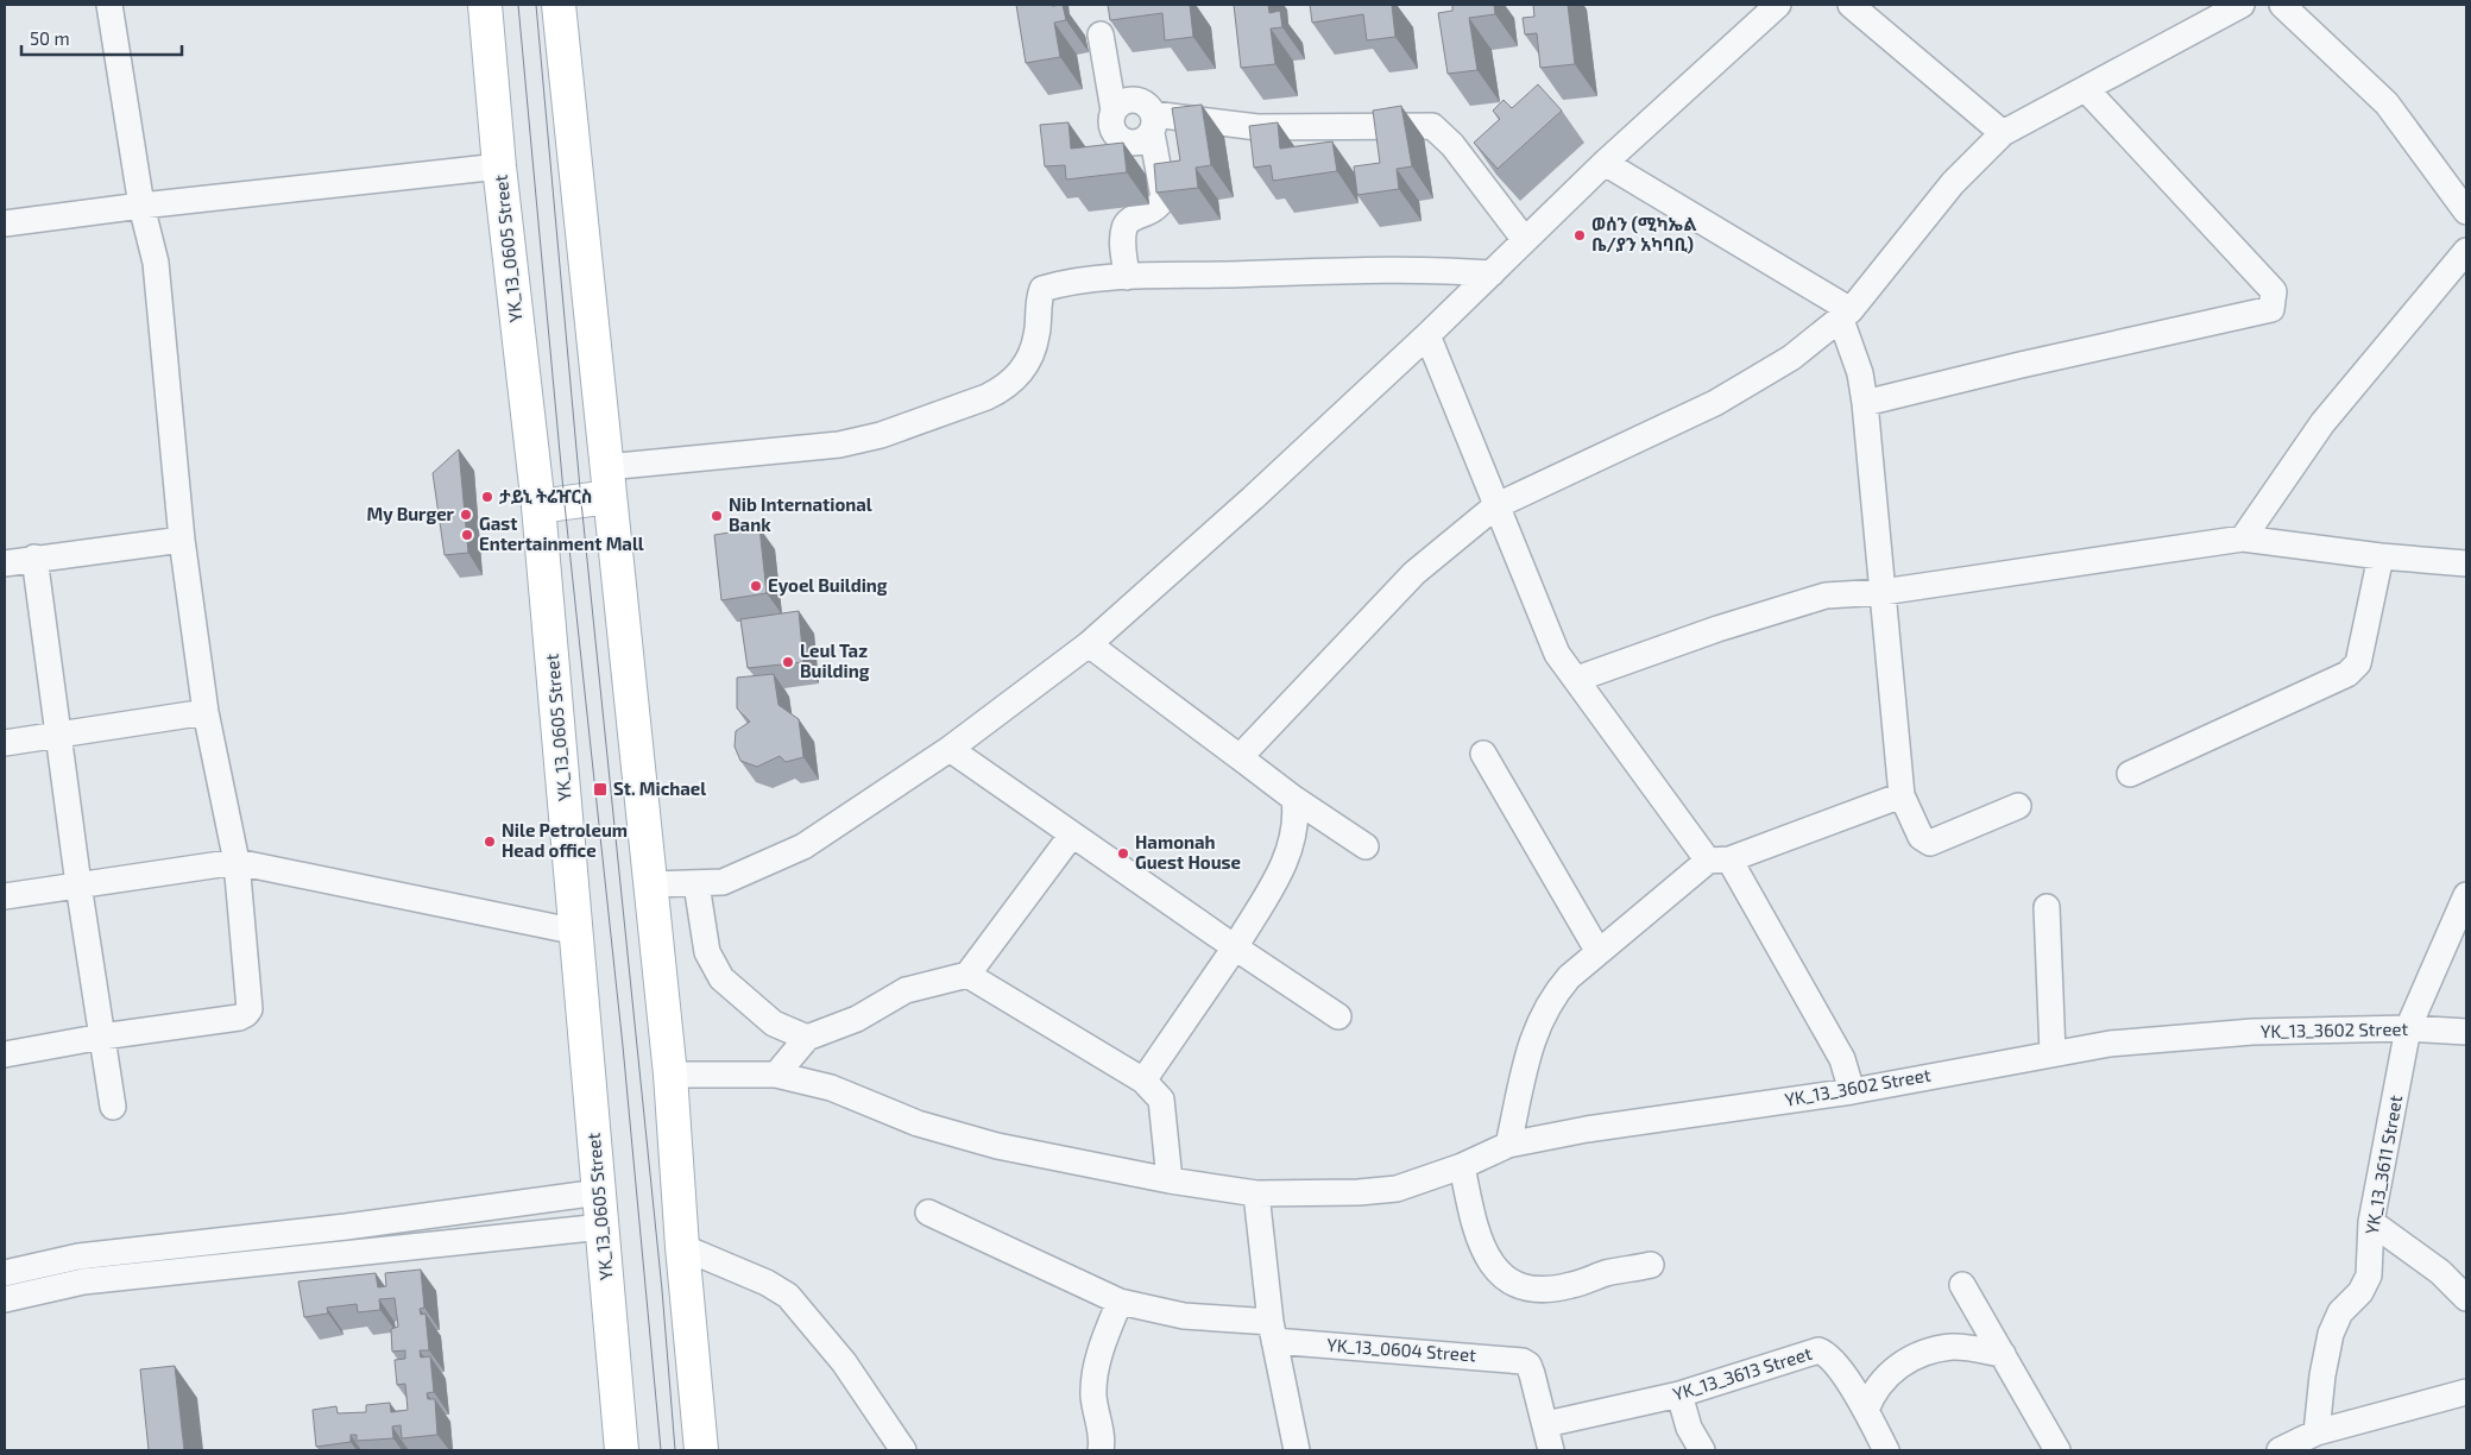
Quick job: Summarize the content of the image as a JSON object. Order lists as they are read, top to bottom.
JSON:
{
  "streets": {
    "main road": ["YK_13_0605 Street"],
    "street": [
      "YK_13_3602 Street",
      "YK_13_3611 Street",
      "YK_13_0604 Street",
      "YK_13_3613 Street"
    ]
  },
  "crossings": [
    ["YK_13_3602 Street", "YK_13_3611 Street"],
    ["YK_13_0604 Street", "YK_13_3613 Street"]
  ],
  "places": {
    "other": [
      "ወሰን (ሚካኤል ቤ/ያን አካባቢ)",
      "ታይኒ ትሬዠርስ",
      "My Burger",
      "Nib International Bank",
      "Gast Entertainment Mall",
      "Eyoel Building",
      "Leul Taz Building",
      "Nile Petroleum Head office",
      "Hamonah Guest House"
    ],
    "transit": ["St. Michael"]
  },
  "scale_bar": "50 m"
}
